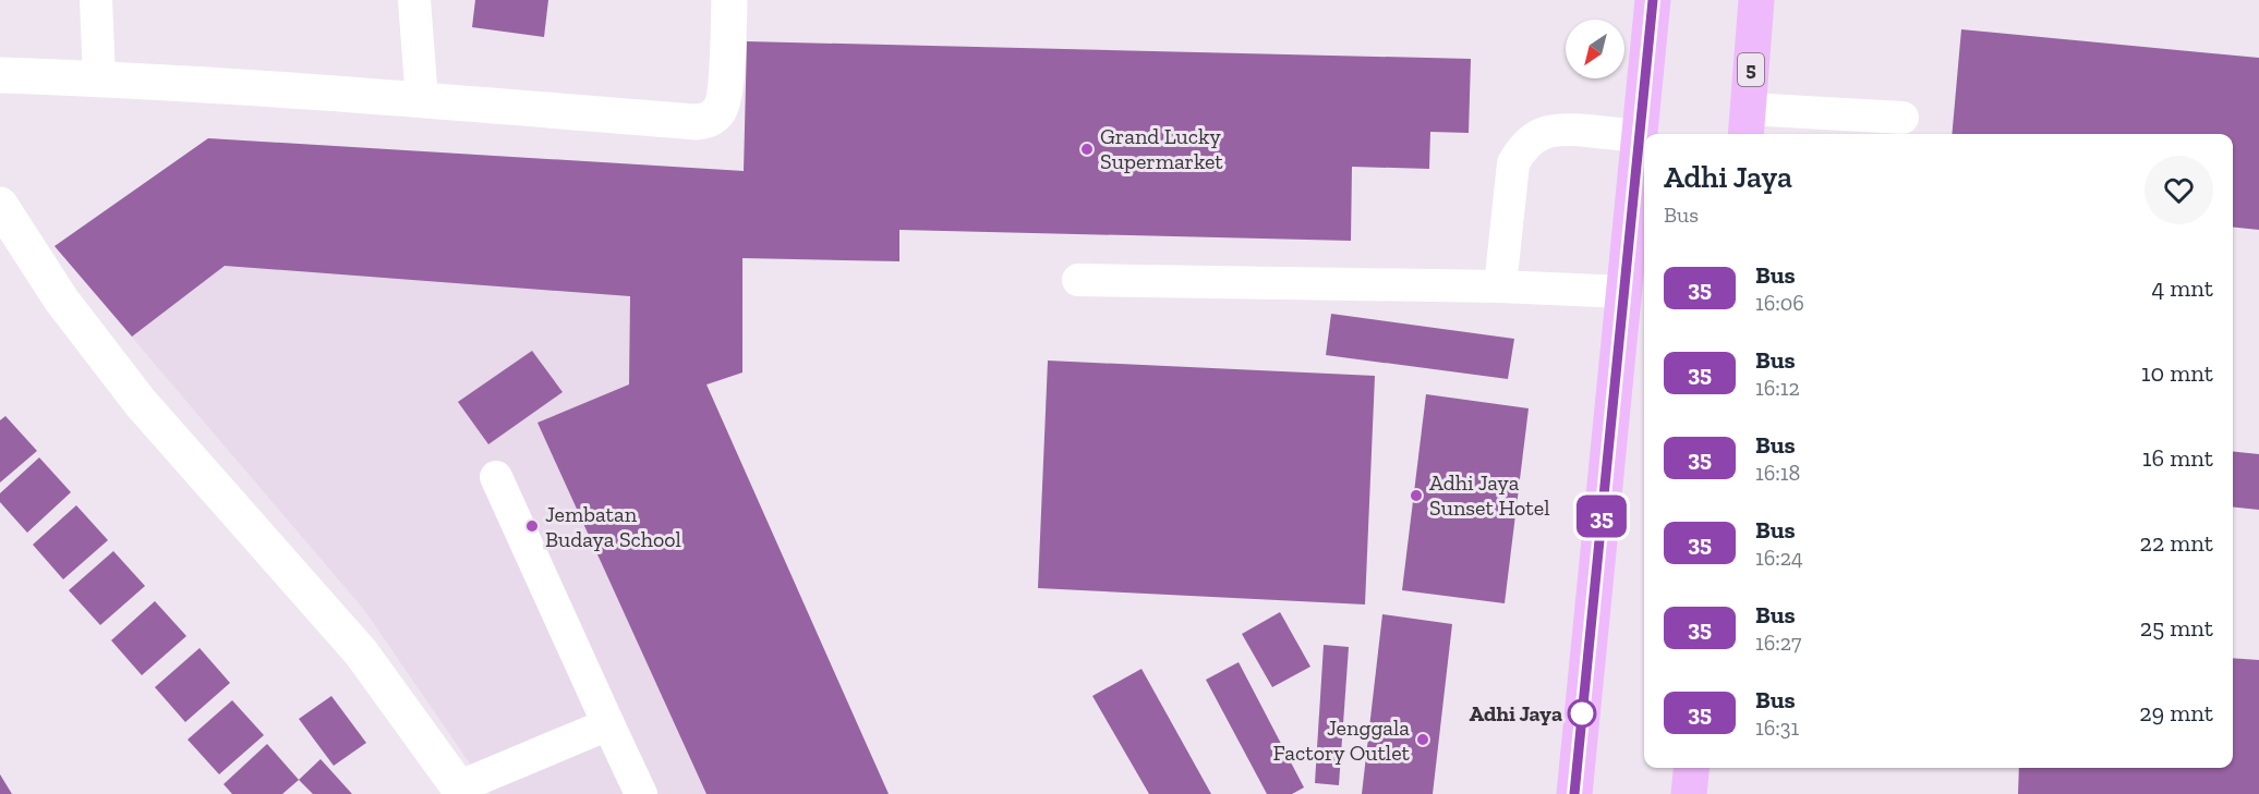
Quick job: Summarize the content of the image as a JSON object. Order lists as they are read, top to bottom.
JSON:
{
  "streets": {
    "highway": ["5"]
  },
  "places": [
    "Grand Lucky Supermarket",
    "Adhi Jaya Sunset Hotel",
    "Jembatan Budaya School",
    "Adhi Jaya",
    "Jenggala Factory Outlet"
  ],
  "lines": ["bus line 35"],
  "north": "bottom left",
  "page": {
    "on_map": "35",
    "heading": ["Adhi Jaya", "Bus"],
    "list": [
      {
        "mark": "35",
        "name": "Bus",
        "note": "16:06",
        "value": "4 mnt"
      },
      {
        "mark": "35",
        "name": "Bus",
        "note": "16:12",
        "value": "10 mnt"
      },
      {
        "mark": "35",
        "name": "Bus",
        "note": "16:18",
        "value": "16 mnt"
      },
      {
        "mark": "35",
        "name": "Bus",
        "note": "16:24",
        "value": "22 mnt"
      },
      {
        "mark": "35",
        "name": "Bus",
        "note": "16:27",
        "value": "25 mnt"
      },
      {
        "mark": "35",
        "name": "Bus",
        "note": "16:31",
        "value": "29 mnt"
      }
    ]
  }
}
